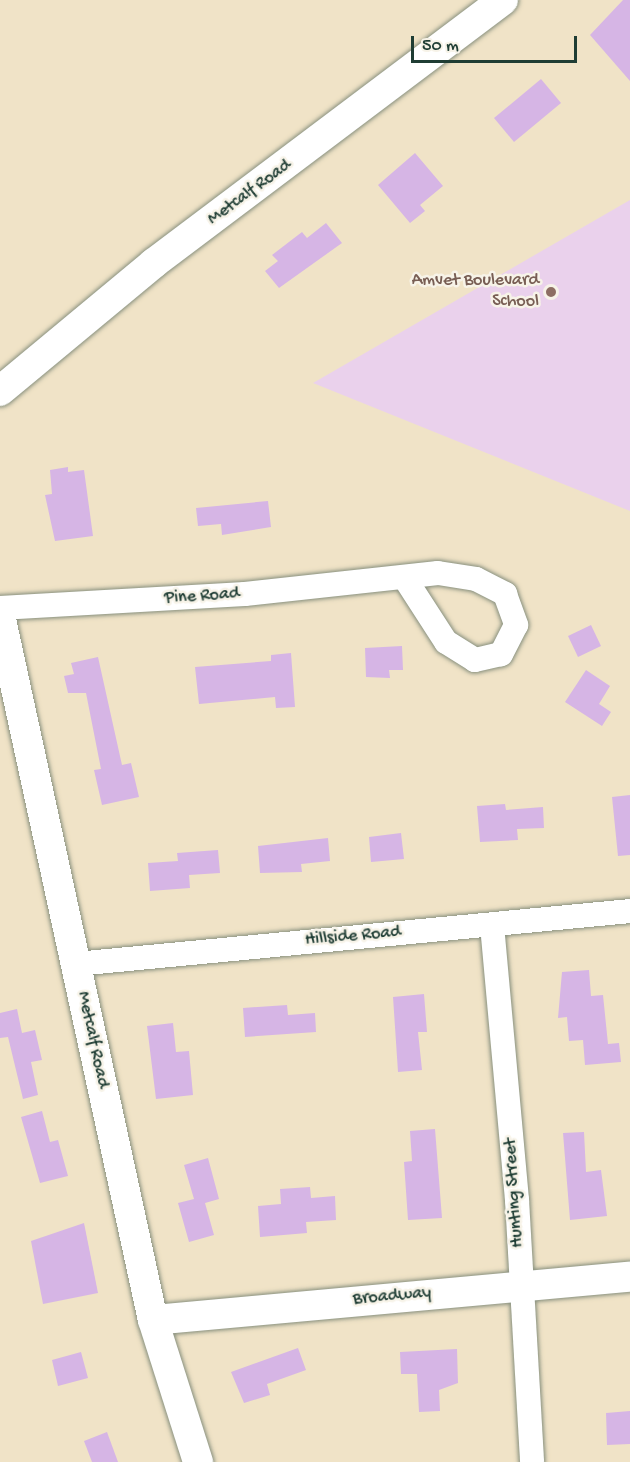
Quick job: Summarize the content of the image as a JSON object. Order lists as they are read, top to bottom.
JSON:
{
  "streets": {
    "street": [
      "Metcalf Road",
      "Pine Road",
      "Hillside Road",
      "Hunting Street",
      "Broadway"
    ]
  },
  "crossings": [
    ["Metcalf Road", "Hillside Road"],
    ["Metcalf Road", "Broadway"],
    ["Hillside Road", "Hunting Street"],
    ["Hunting Street", "Broadway"]
  ],
  "places": ["Amvet Boulevard School"],
  "scale_bar": "50 m"
}
